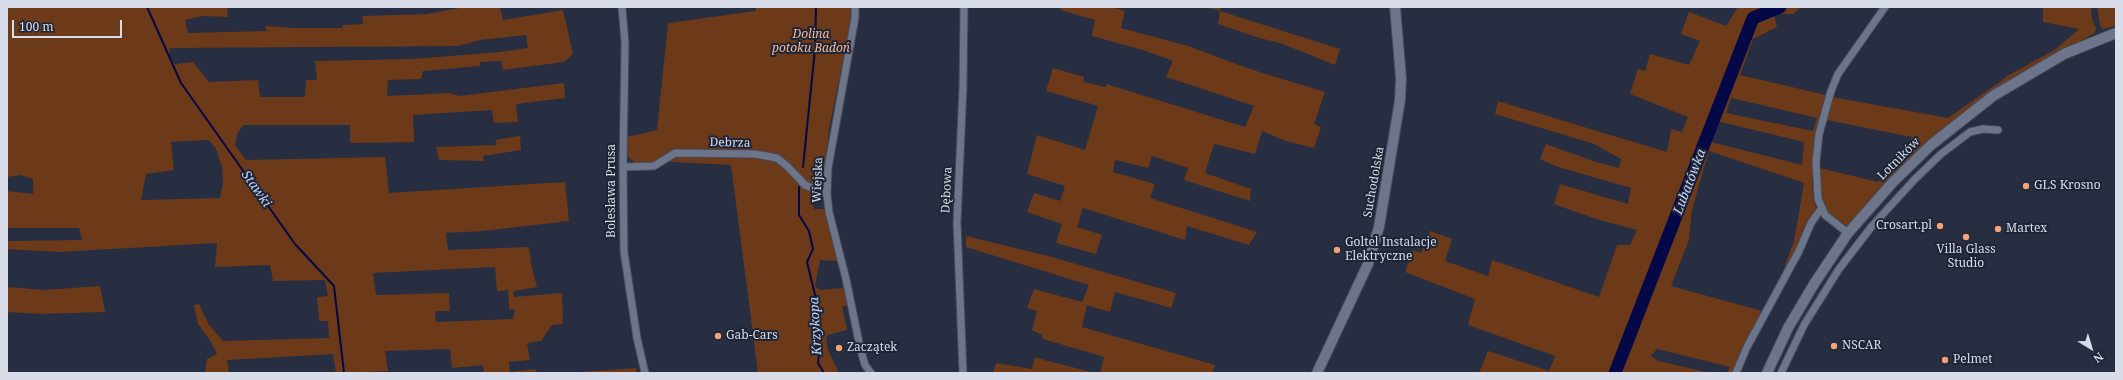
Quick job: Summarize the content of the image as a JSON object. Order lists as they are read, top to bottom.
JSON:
{
  "streets": {
    "street": [
      "Debrza",
      "Lotników",
      "Wiejska",
      "Suchodolska",
      "Dębowa",
      "Bolesława Prusa"
    ]
  },
  "crossings": [
    ["Debrza", "Wiejska"],
    ["Debrza", "Bolesława Prusa"]
  ],
  "water": ["Lubatówka", "Stawki", "Krzykopa"],
  "parks": ["Dolina potoku Badoń"],
  "places": [
    "GLS Krosno",
    "Crosart.pl",
    "Martex",
    "Villa Glass Studio",
    "Goltel Instalacje Elektryczne",
    "Gab-Cars",
    "NSCAR",
    "Zaczątek",
    "Pelmet"
  ],
  "scale_bar": "100 m",
  "north": "bottom right"
}
